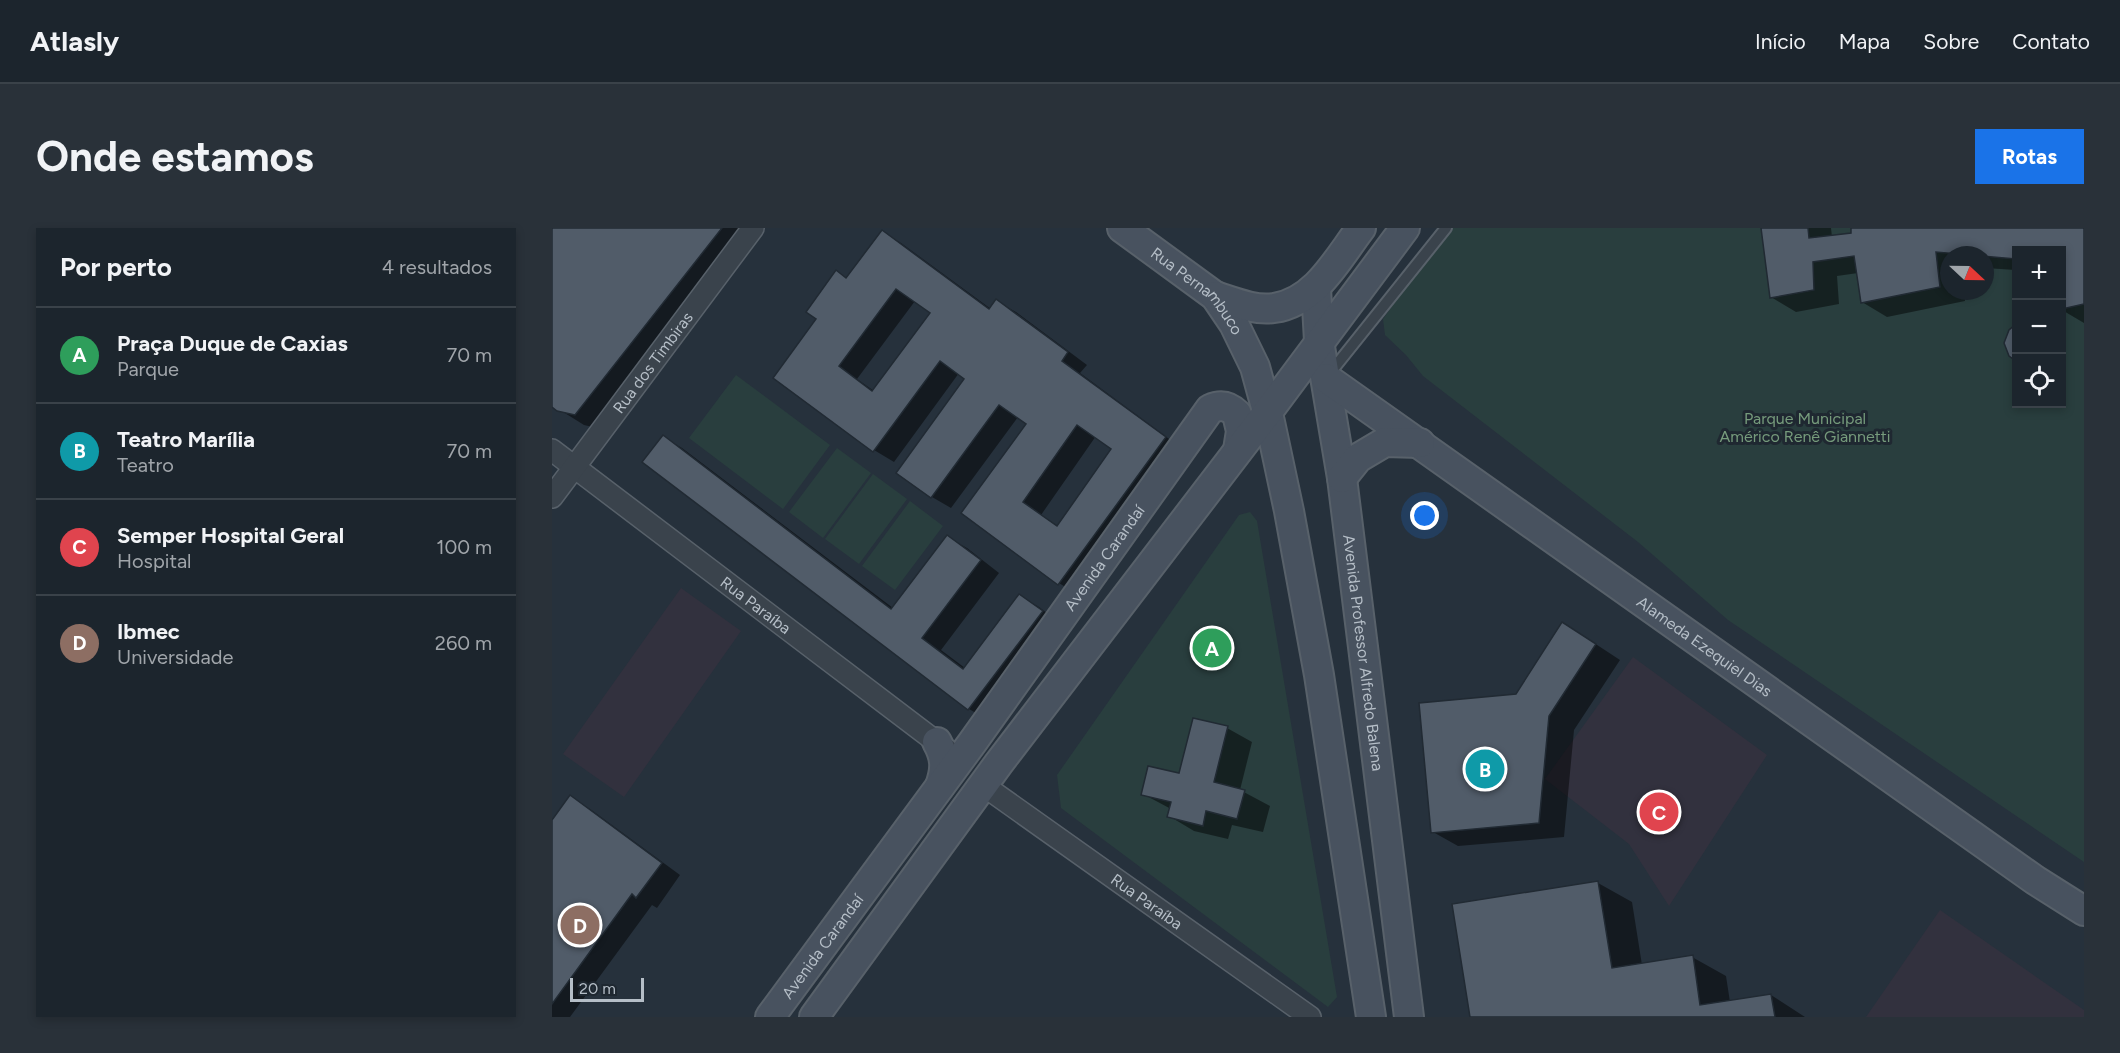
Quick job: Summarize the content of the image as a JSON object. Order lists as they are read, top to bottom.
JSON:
{
  "streets": {
    "street": [
      "Rua Pernambuco",
      "Rua dos Timbiras",
      "Avenida Carandaí",
      "Rua Paraíba",
      "Alameda Ezequiel Dias",
      "Avenida Professor Alfredo Balena"
    ]
  },
  "crossings": [
    ["Rua dos Timbiras", "Rua Paraíba"],
    ["Avenida Carandaí", "Rua Paraíba"],
    ["Alameda Ezequiel Dias", "Avenida Professor Alfredo Balena"]
  ],
  "parks": ["Parque Municipal Américo Renê Giannetti"],
  "scale_bar": "20 m",
  "north": "right",
  "page": {
    "header": "Atlasly",
    "nav": [
      "Início",
      "Mapa",
      "Sobre",
      "Contato"
    ],
    "buttons": "Rotas",
    "title": "Onde estamos",
    "heading": ["Por perto", "4 resultados"],
    "map_buttons": ["+", "−"],
    "list": [
      {
        "mark": "A",
        "name": "Praça Duque de Caxias",
        "note": "Parque",
        "value": "70 m"
      },
      {
        "mark": "B",
        "name": "Teatro Marília",
        "note": "Teatro",
        "value": "70 m"
      },
      {
        "mark": "C",
        "name": "Semper Hospital Geral",
        "note": "Hospital",
        "value": "100 m"
      },
      {
        "mark": "D",
        "name": "Ibmec",
        "note": "Universidade",
        "value": "260 m"
      }
    ],
    "pins": [
      "A",
      "B",
      "C",
      "D"
    ],
    "scale": "20 m"
  }
}
